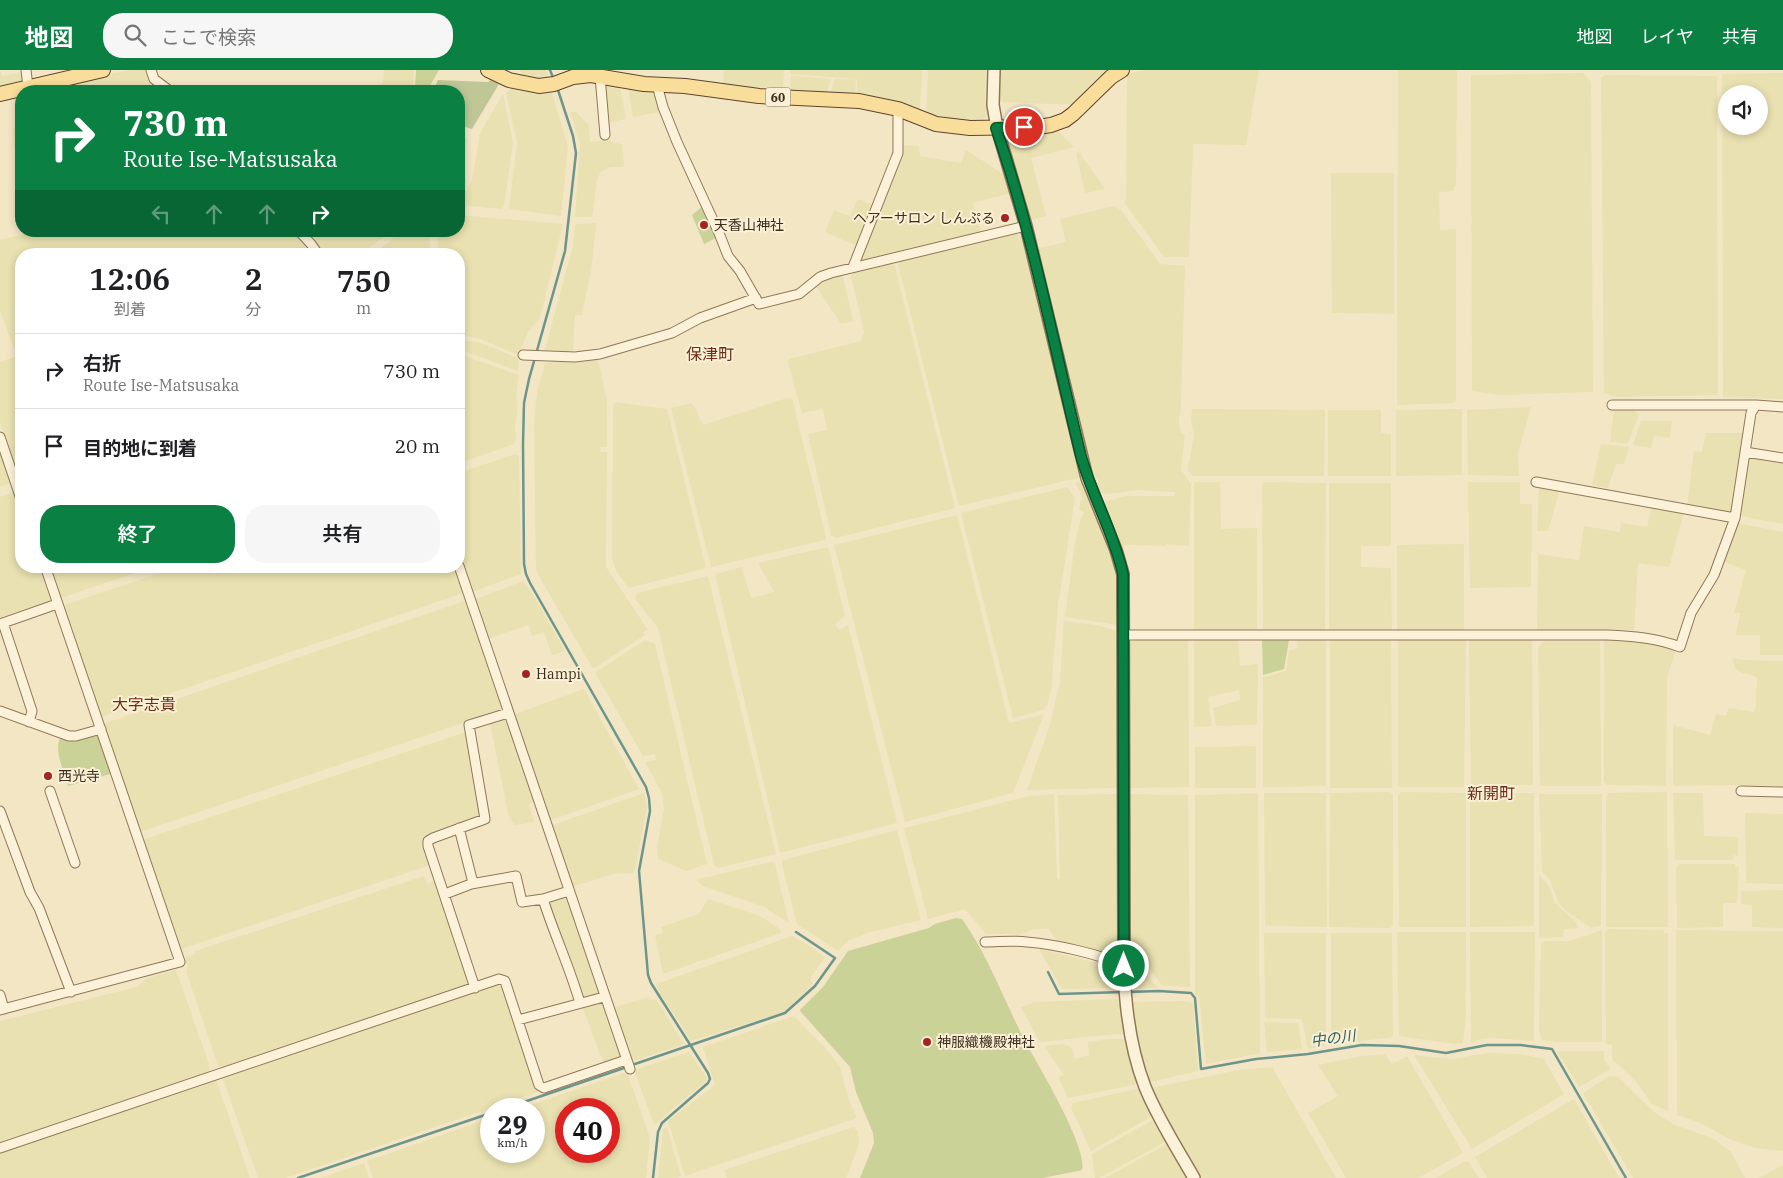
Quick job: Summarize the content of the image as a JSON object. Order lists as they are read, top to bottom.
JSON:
{
  "streets": {
    "main road": ["60"]
  },
  "districts": ["保津町", "大字志貴", "新開町"],
  "water": ["中の川"],
  "places": [
    "ヘアーサロン しんぷる",
    "天香山神社",
    "Hampi",
    "西光寺",
    "神服織機殿神社"
  ],
  "page": {
    "header": "地図",
    "search": "ここで検索",
    "nav": ["地図", "レイヤ", "共有"],
    "turn": ["730 m", "Route Ise-Matsusaka"],
    "eta": [
      "12:06",
      "到着",
      "2",
      "分",
      "750",
      "m"
    ],
    "list": [
      {
        "name": "右折",
        "note": "Route Ise-Matsusaka",
        "value": "730 m"
      },
      {
        "name": "目的地に到着",
        "value": "20 m"
      }
    ],
    "buttons": ["終了", "共有"],
    "speed": "29 km/h",
    "limit": "40"
  }
}
